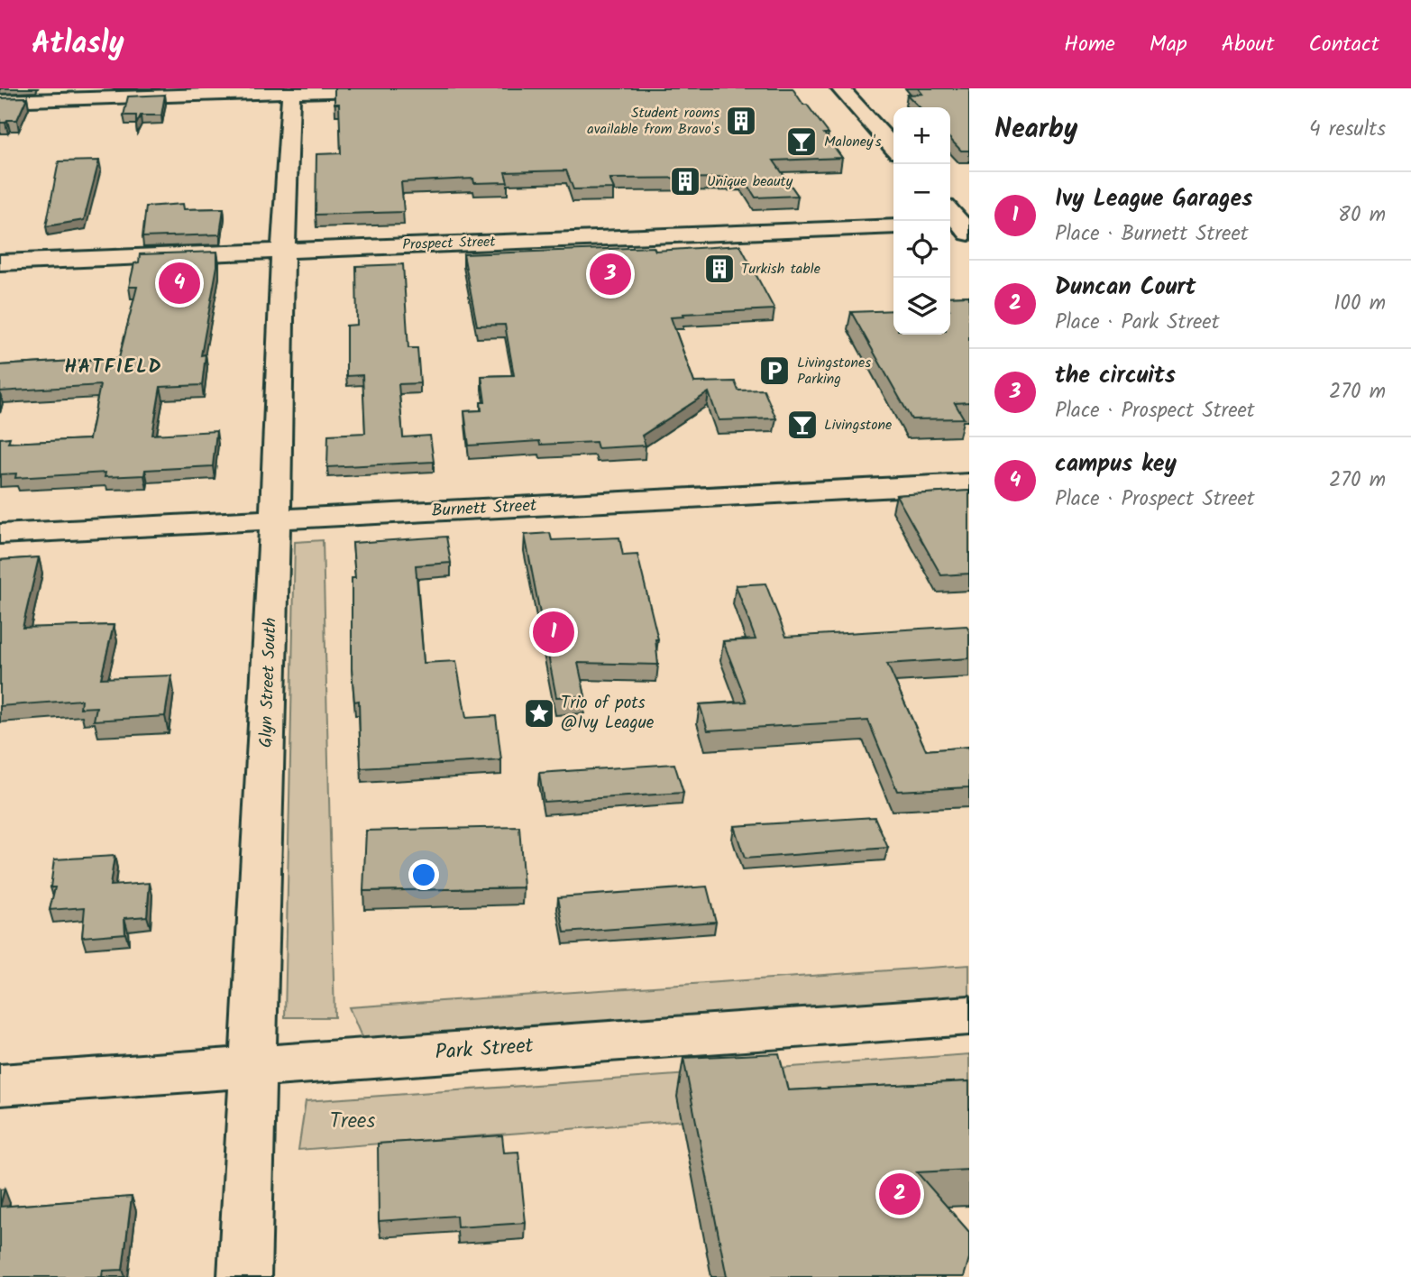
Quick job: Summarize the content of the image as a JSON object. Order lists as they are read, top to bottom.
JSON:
{
  "streets": {
    "street": [
      "Prospect Street",
      "Burnett Street",
      "Glyn Street South",
      "Park Street"
    ]
  },
  "crossings": [
    ["Prospect Street", "Glyn Street South"],
    ["Burnett Street", "Glyn Street South"],
    ["Glyn Street South", "Park Street"]
  ],
  "districts": ["HATFIELD"],
  "parks": ["Trees"],
  "places": {
    "building": ["Student rooms available from Bravo's", "Unique beauty", "Turkish table"],
    "bar": ["Maloney's", "Livingstone"],
    "parking": ["Livingstones Parking"],
    "place": ["Trio of pots @Ivy League"]
  },
  "page": {
    "header": "Atlasly",
    "nav": [
      "Home",
      "Map",
      "About",
      "Contact"
    ],
    "heading": ["Nearby", "4 results"],
    "map_buttons": ["+", "−"],
    "list": [
      {
        "mark": "1",
        "name": "Ivy League Garages",
        "note": "Place · Burnett Street",
        "value": "80 m"
      },
      {
        "mark": "2",
        "name": "Duncan Court",
        "note": "Place · Park Street",
        "value": "100 m"
      },
      {
        "mark": "3",
        "name": "the circuits",
        "note": "Place · Prospect Street",
        "value": "270 m"
      },
      {
        "mark": "4",
        "name": "campus key",
        "note": "Place · Prospect Street",
        "value": "270 m"
      }
    ],
    "pins": [
      "3",
      "4",
      "1",
      "2"
    ]
  }
}
